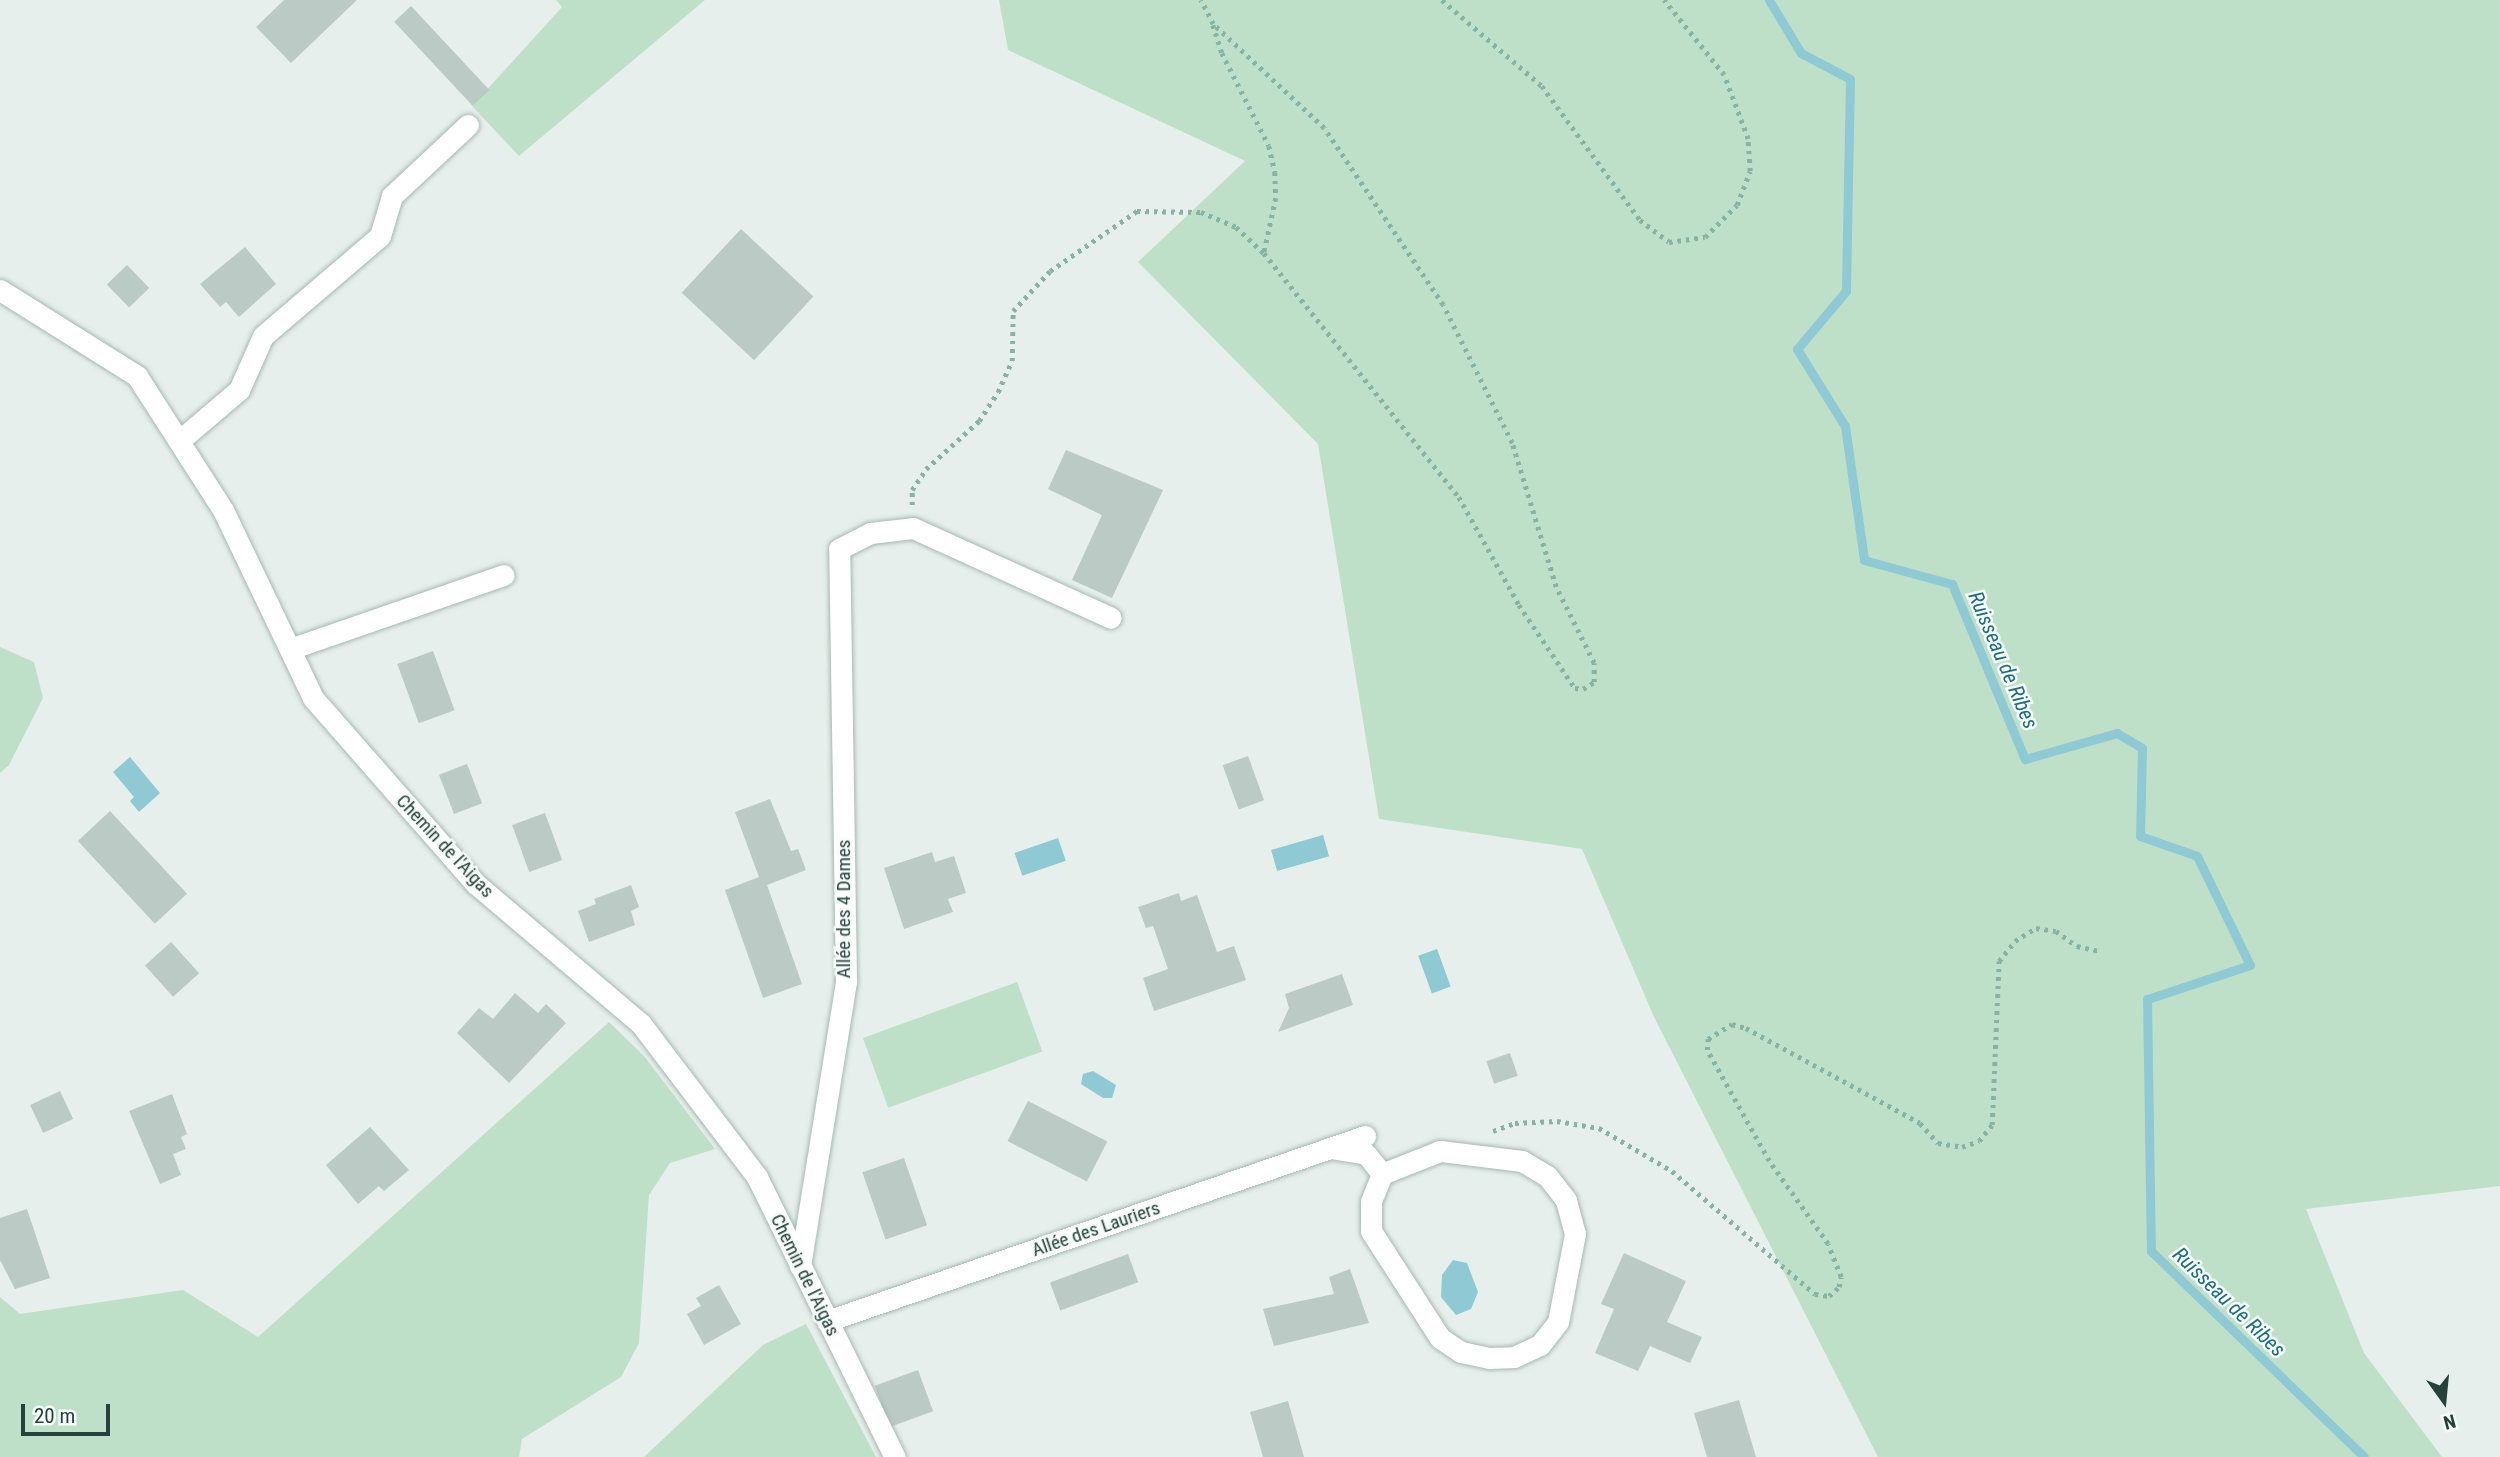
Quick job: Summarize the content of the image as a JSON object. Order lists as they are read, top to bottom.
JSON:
{
  "streets": {
    "street": ["Chemin de l'Aigas", "Allée des 4 Dames", "Allée des Lauriers"]
  },
  "crossings": [
    ["Chemin de l'Aigas", "Allée des 4 Dames"],
    ["Chemin de l'Aigas", "Allée des Lauriers"]
  ],
  "water": ["Ruisseau de Ribes"],
  "scale_bar": "20 m",
  "north": "bottom"
}
